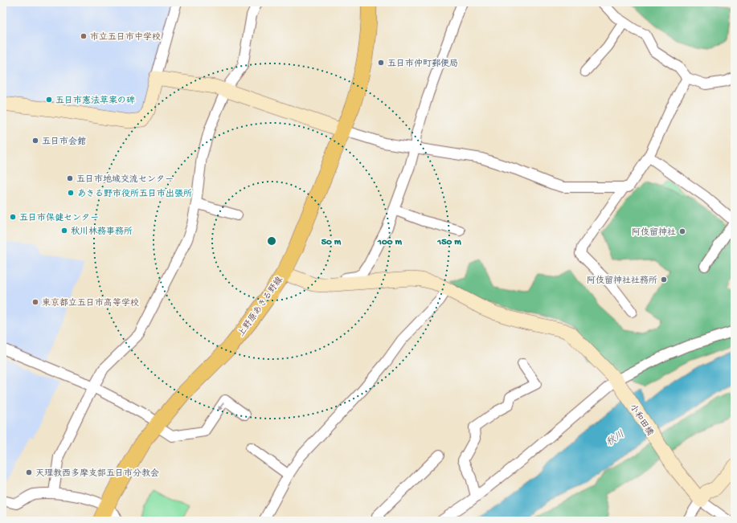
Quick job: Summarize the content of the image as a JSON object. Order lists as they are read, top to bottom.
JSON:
{
  "streets": {
    "main road": ["上野原あきる野線"],
    "street": ["小和田橋"]
  },
  "crossings": [
    ["上野原あきる野線", "小和田橋"]
  ],
  "water": ["秋川"],
  "places": [
    "市立五日市中学校",
    "五日市仲町郵便局",
    "五日市憲法草案の碑",
    "五日市会館",
    "五日市地域交流センター",
    "あきる野市役所五日市出張所",
    "五日市保健センター",
    "秋川林務事務所",
    "阿伎留神社",
    "阿伎留神社社務所",
    "東京都立五日市高等学校",
    "天理教西多摩支部五日市分教会"
  ],
  "rings": ["50 m", "100 m", "150 m"]
}
